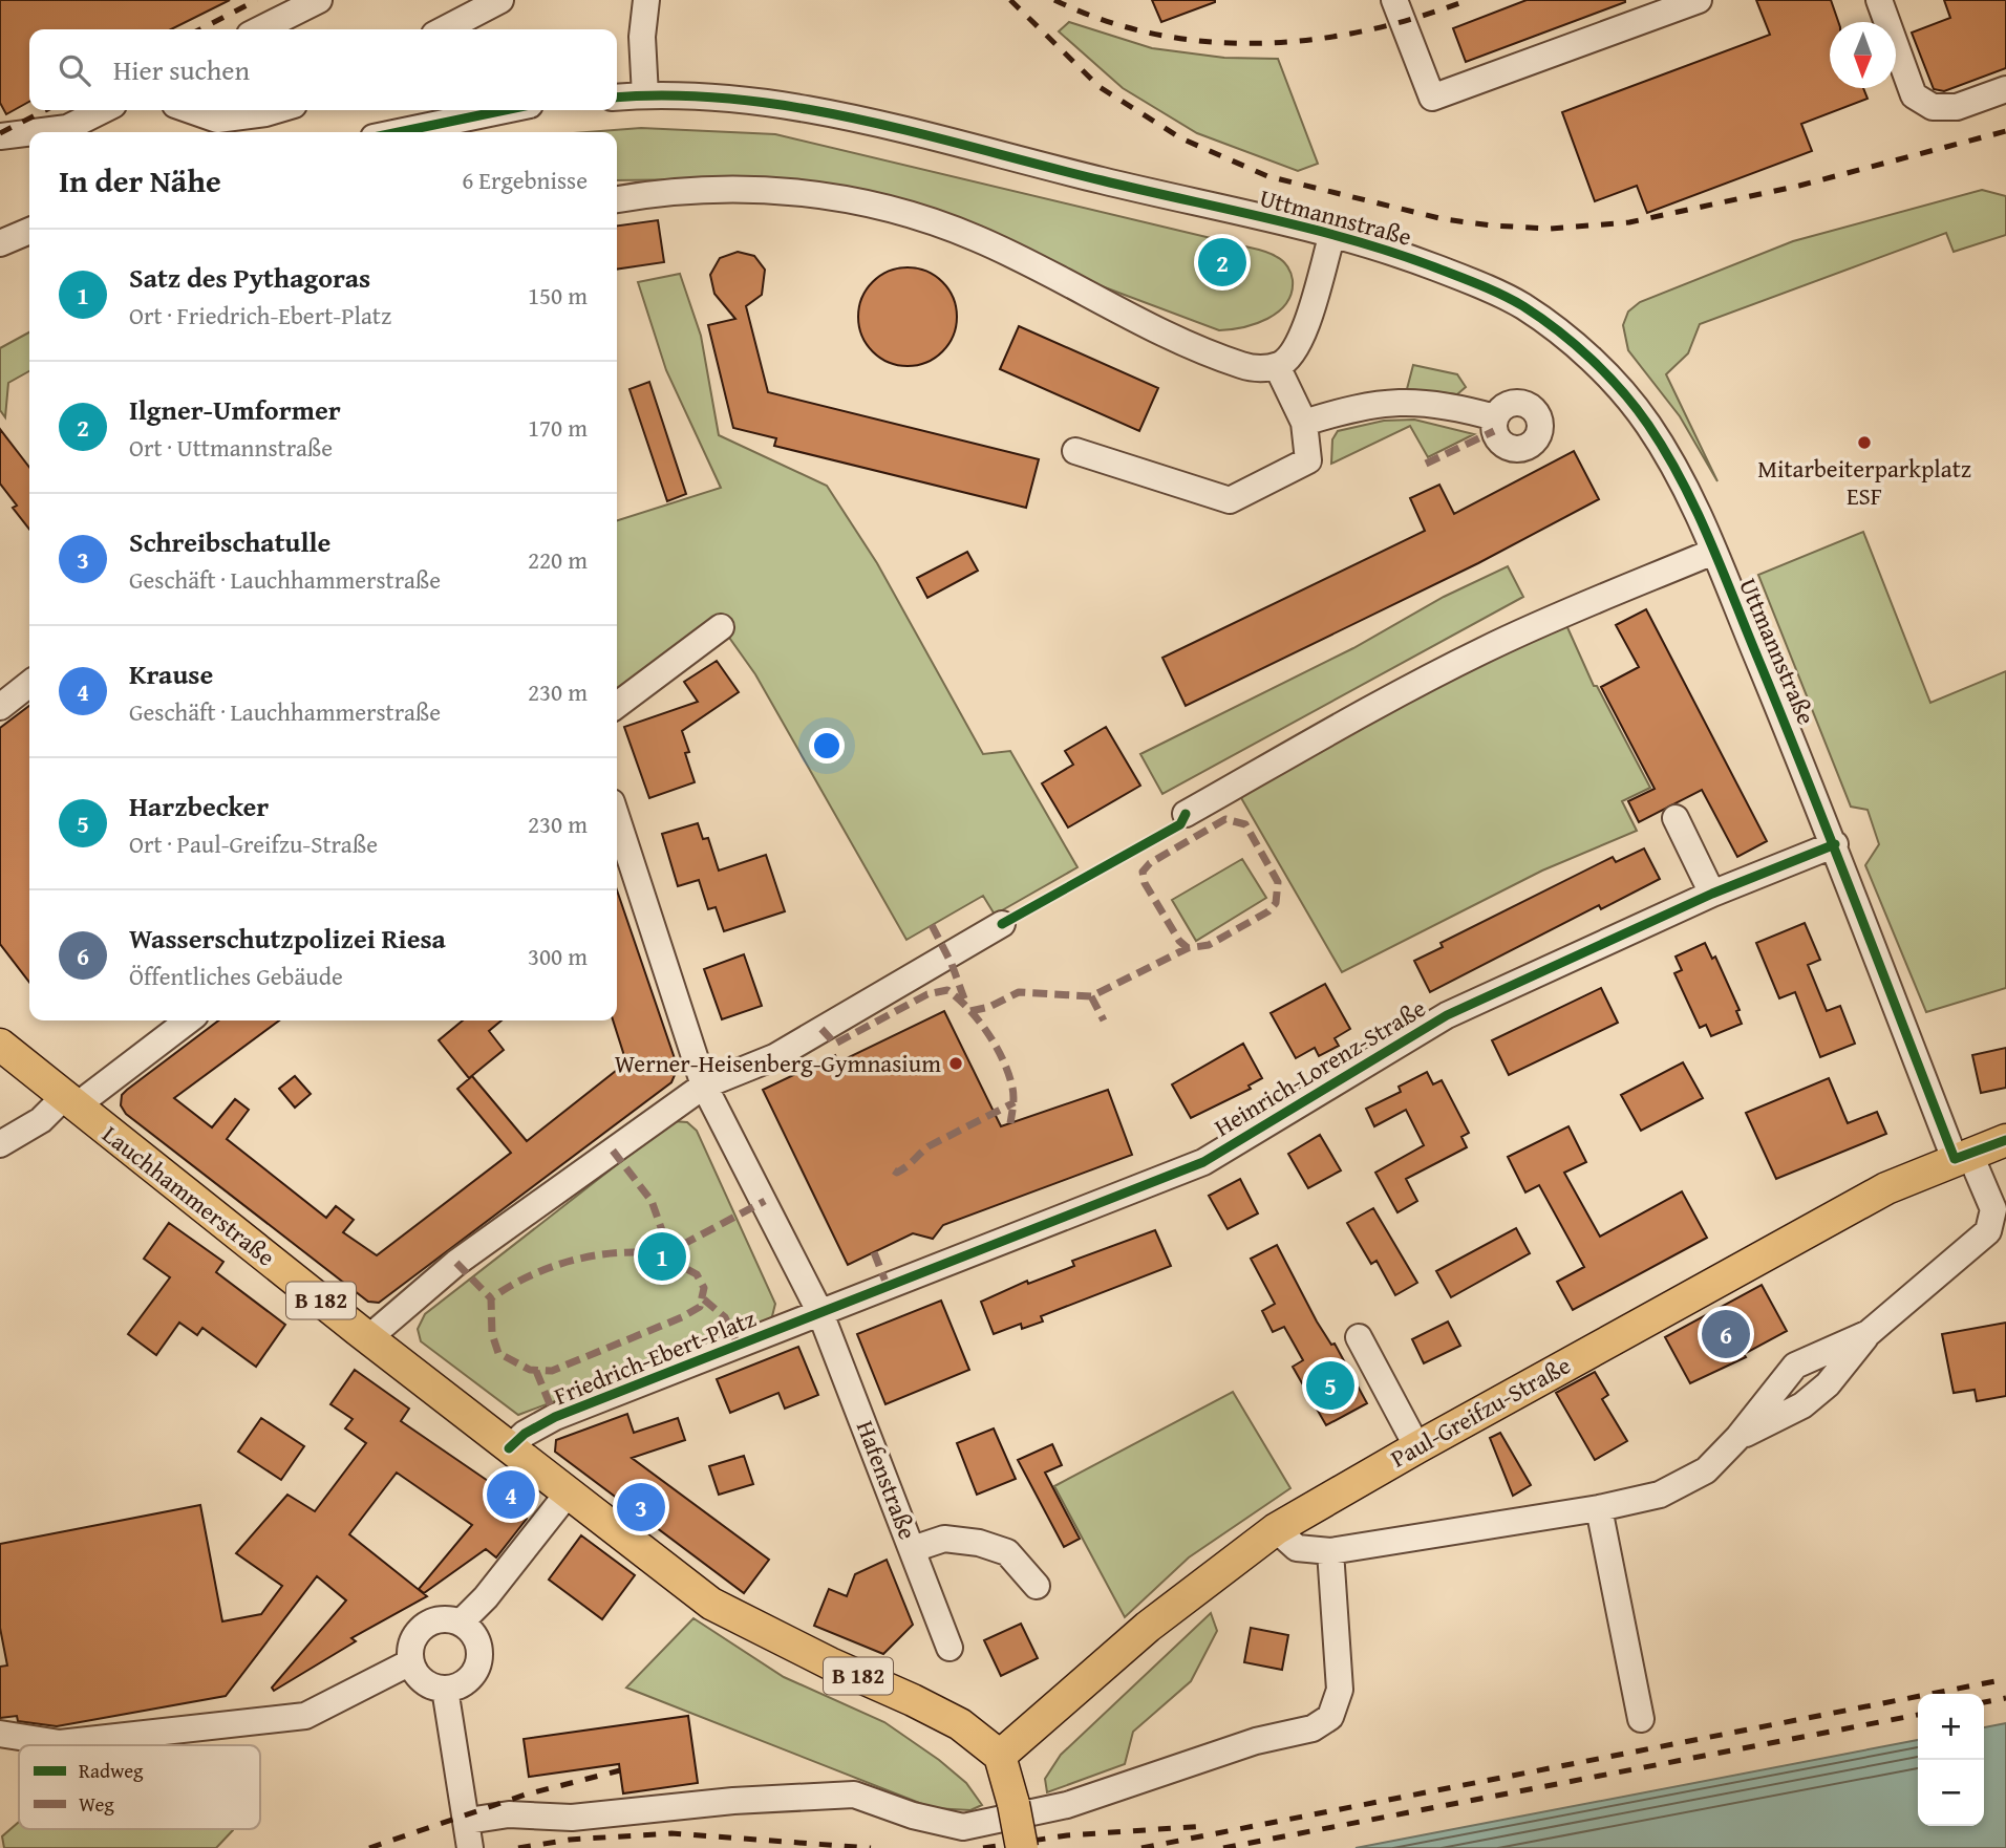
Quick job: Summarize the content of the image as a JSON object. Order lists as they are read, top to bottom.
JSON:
{
  "streets": {
    "main road": ["Lauchhammerstraße", "B 182", "Paul-Greifzu-Straße"],
    "street": [
      "Uttmannstraße",
      "Heinrich-Lorenz-Straße",
      "Friedrich-Ebert-Platz",
      "Hafenstraße"
    ]
  },
  "crossings": [
    ["Uttmannstraße", "Heinrich-Lorenz-Straße"],
    ["Uttmannstraße", "Paul-Greifzu-Straße"],
    ["Heinrich-Lorenz-Straße", "Friedrich-Ebert-Platz"],
    ["Heinrich-Lorenz-Straße", "Hafenstraße"],
    ["Lauchhammerstraße", "Friedrich-Ebert-Platz"],
    ["Lauchhammerstraße", "Paul-Greifzu-Straße"],
    ["Friedrich-Ebert-Platz", "Hafenstraße"]
  ],
  "places": ["Mitarbeiterparkplatz ESF", "Werner-Heisenberg-Gymnasium"],
  "legend": ["Radweg", "Weg"],
  "north": "bottom",
  "page": {
    "search": "Hier suchen",
    "heading": ["In der Nähe", "6 Ergebnisse"],
    "list": [
      {
        "mark": "1",
        "name": "Satz des Pythagoras",
        "note": "Ort · Friedrich-Ebert-Platz",
        "value": "150 m"
      },
      {
        "mark": "2",
        "name": "Ilgner-Umformer",
        "note": "Ort · Uttmannstraße",
        "value": "170 m"
      },
      {
        "mark": "3",
        "name": "Schreibschatulle",
        "note": "Geschäft · Lauchhammerstraße",
        "value": "220 m"
      },
      {
        "mark": "4",
        "name": "Krause",
        "note": "Geschäft · Lauchhammerstraße",
        "value": "230 m"
      },
      {
        "mark": "5",
        "name": "Harzbecker",
        "note": "Ort · Paul-Greifzu-Straße",
        "value": "230 m"
      },
      {
        "mark": "6",
        "name": "Wasserschutzpolizei Riesa",
        "note": "Öffentliches Gebäude",
        "value": "300 m"
      }
    ],
    "pins": [
      "2",
      "1",
      "6",
      "5",
      "4",
      "3"
    ],
    "map_buttons": ["+", "−"]
  }
}
